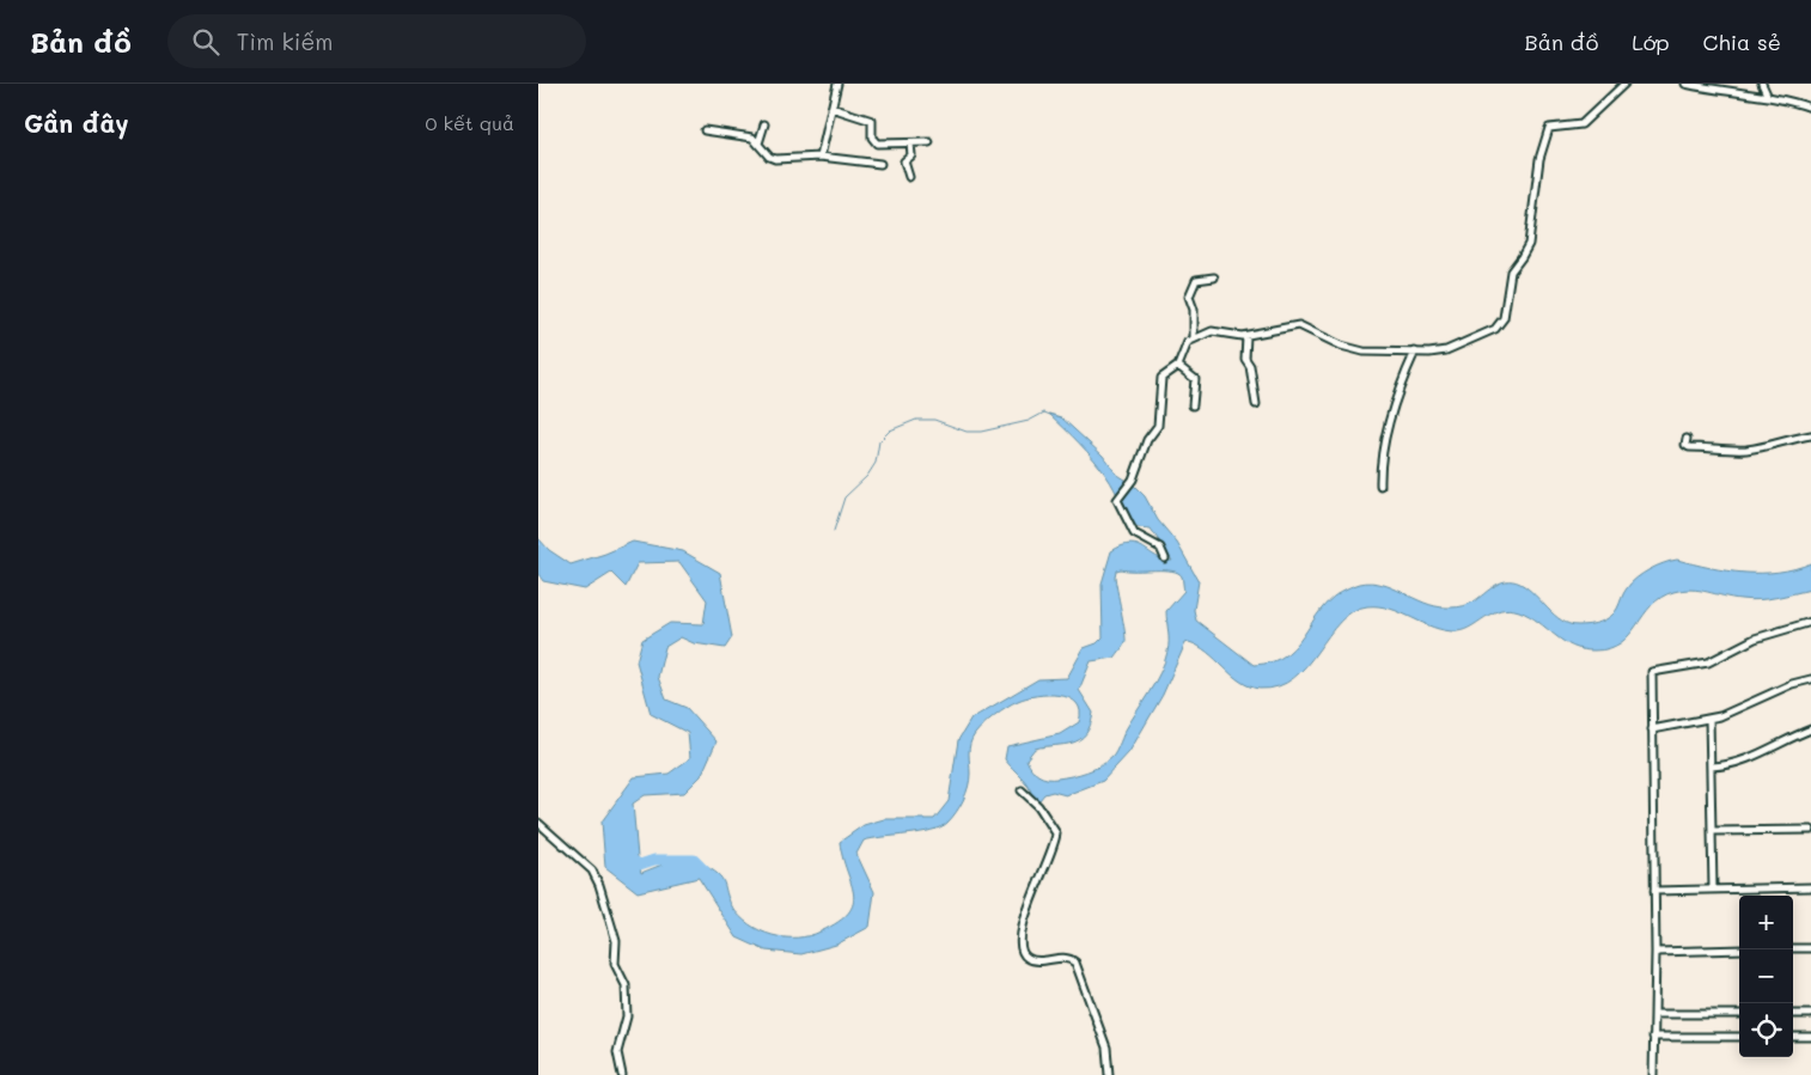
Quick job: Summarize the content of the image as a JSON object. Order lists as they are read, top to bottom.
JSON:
{
  "page": {
    "header": "Bản đồ",
    "search": "Tìm kiếm",
    "nav": ["Bản đồ", "Lớp", "Chia sẻ"],
    "heading": ["Gần đây", "0 kết quả"],
    "map_buttons": ["+", "−"]
  }
}
